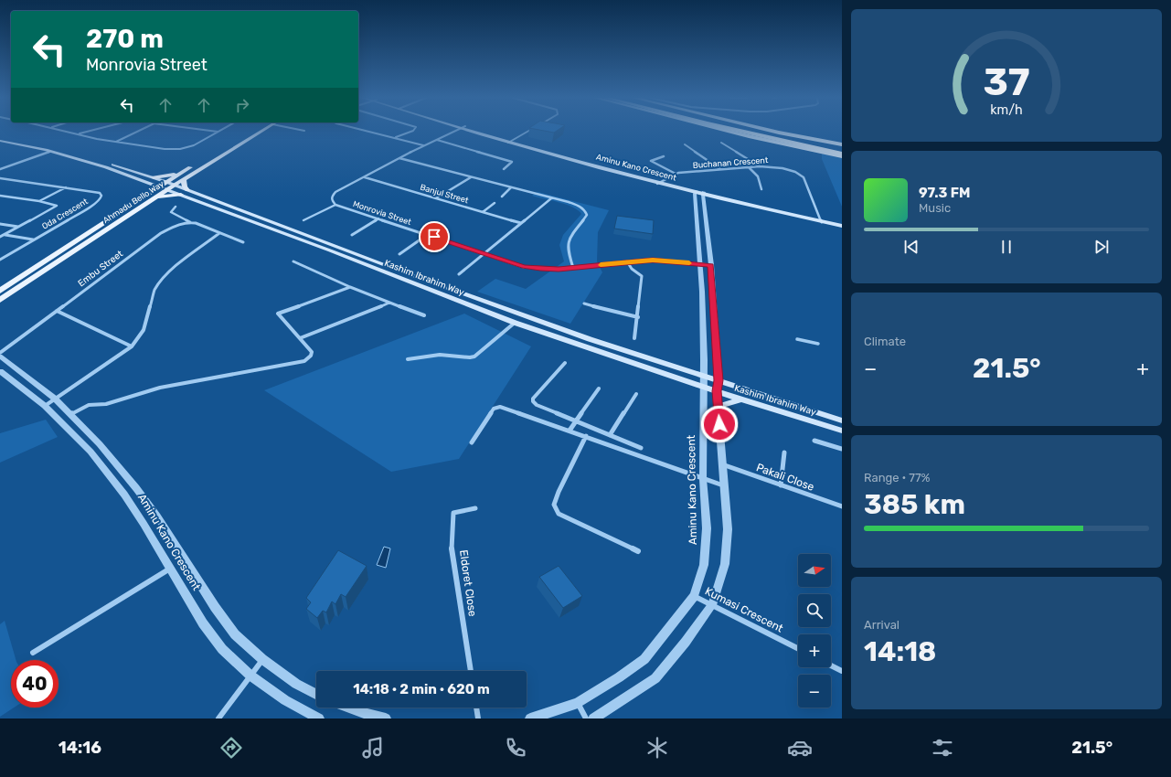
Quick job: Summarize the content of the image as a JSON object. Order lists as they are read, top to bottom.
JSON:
{
  "streets": {
    "main road": ["Aminu Kano Crescent", "Ahmadu Bello Way", "Kashim Ibrahim Way"],
    "street": [
      "Buchanan Crescent",
      "Banjul Street",
      "Monrovia Street",
      "Oda Crescent",
      "Embu Street",
      "Pakali Close",
      "Eldoret Close",
      "Kumasi Crescent"
    ]
  },
  "crossings": [
    ["Buchanan Crescent", "Aminu Kano Crescent"],
    ["Aminu Kano Crescent", "Monrovia Street"],
    ["Aminu Kano Crescent", "Kashim Ibrahim Way"],
    ["Aminu Kano Crescent", "Kumasi Crescent"],
    ["Ahmadu Bello Way", "Kashim Ibrahim Way"]
  ],
  "north": "right",
  "page": {
    "turn": ["270 m", "Monrovia Street"],
    "song": ["97.3 FM", "Music"],
    "tile": [
      "Climate",
      ["Range · 77%", "385 km"],
      ["Arrival", "14:18"]
    ],
    "heat": ["−", "21.5°", "+"],
    "map_buttons": ["+", "−"],
    "limit": "40",
    "trip": "14:18 · 2 min · 620 m",
    "tabs": ["14:16", "21.5°"],
    "gauge": ["37", "km/h"]
  }
}
